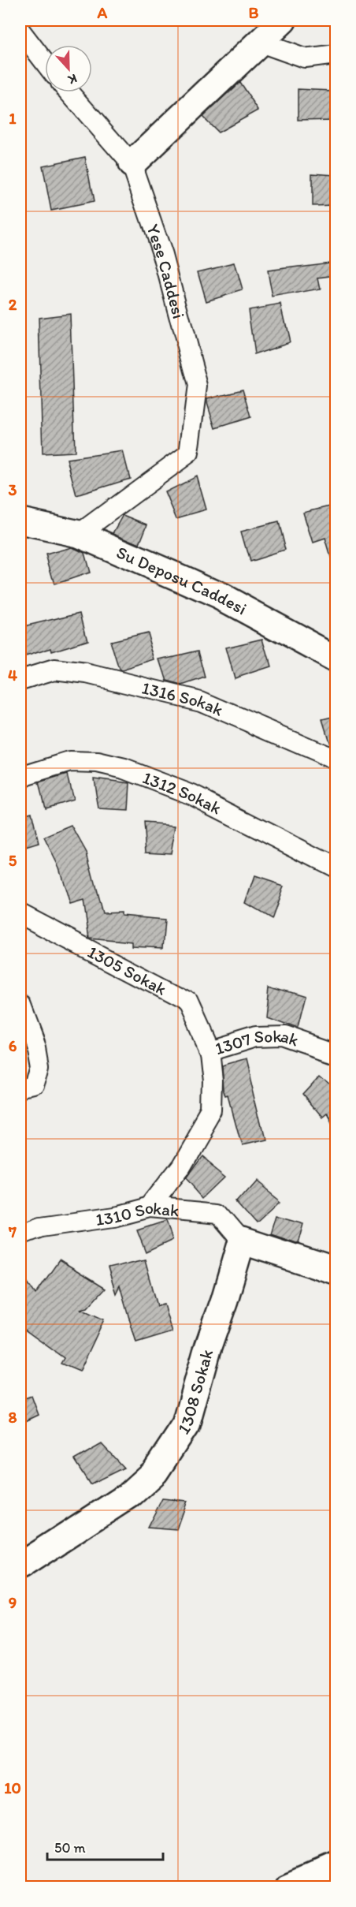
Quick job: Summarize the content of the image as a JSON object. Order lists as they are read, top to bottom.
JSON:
{
  "streets": {
    "street": [
      "Yese Caddesi",
      "Su Deposu Caddesi",
      "1316 Sokak",
      "1312 Sokak",
      "1305 Sokak",
      "1307 Sokak",
      "1310 Sokak",
      "1308 Sokak"
    ]
  },
  "crossings": [
    ["Yese Caddesi", "Su Deposu Caddesi"],
    ["1305 Sokak", "1307 Sokak"],
    ["1307 Sokak", "1310 Sokak"],
    ["1310 Sokak", "1308 Sokak"]
  ],
  "scale_bar": "50 m",
  "north": "bottom",
  "grid": {
    "columns": ["A", "B"],
    "rows": [
      "1",
      "2",
      "3",
      "4",
      "5",
      "6",
      "7",
      "8",
      "9",
      "10"
    ]
  }
}
